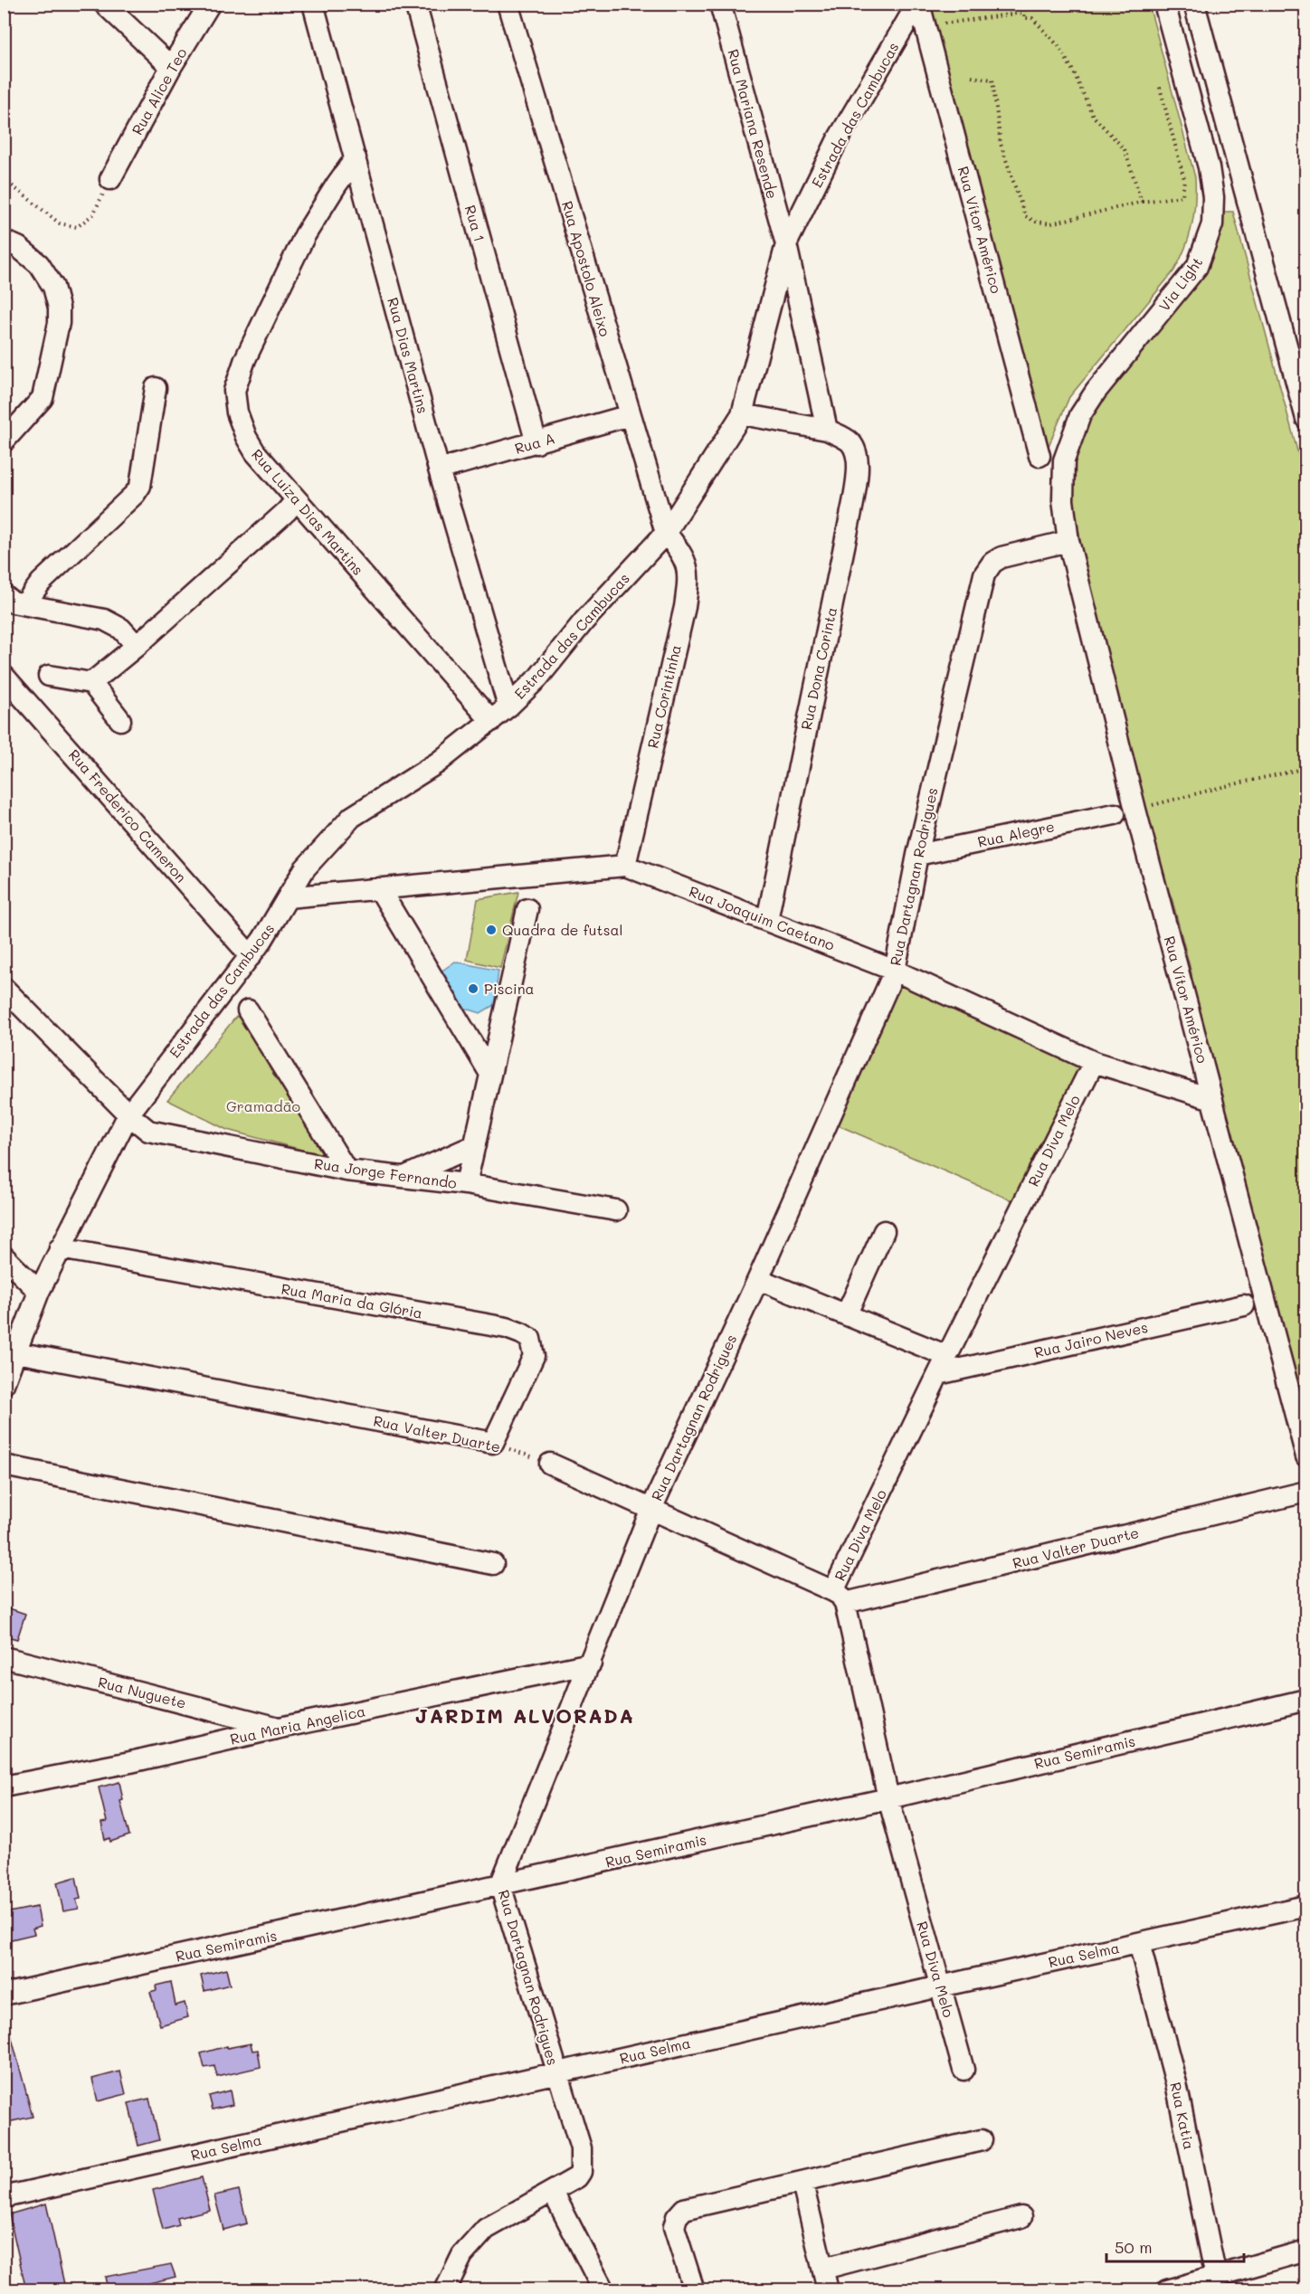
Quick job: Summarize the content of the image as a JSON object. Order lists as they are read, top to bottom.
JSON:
{
  "streets": {
    "street": [
      "Rua Alice Teo",
      "Estrada das Cambucas",
      "Rua Mariana Resende",
      "Rua 1",
      "Rua Vítor Américo",
      "Rua Apostolo Aleixo",
      "Via Light",
      "Rua Dias Martins",
      "Rua A",
      "Rua Luiza Dias Martins",
      "Rua Dona Corinta",
      "Rua Corintinha",
      "Rua Frederico Cameron",
      "Rua Alegre",
      "Rua Dartagnan Rodrigues",
      "Rua Joaquim Caetano",
      "Rua Diva Melo",
      "Rua Jorge Fernando",
      "Rua Maria da Glória",
      "Rua Jairo Neves",
      "Rua Valter Duarte",
      "Rua Nuguete",
      "Rua Maria Angelica",
      "Rua Semiramis",
      "Rua Selma",
      "Rua Katia"
    ]
  },
  "crossings": [
    ["Estrada das Cambucas", "Rua Mariana Resende"],
    ["Estrada das Cambucas", "Rua Vítor Américo"],
    ["Estrada das Cambucas", "Rua Apostolo Aleixo"],
    ["Estrada das Cambucas", "Rua Dias Martins"],
    ["Estrada das Cambucas", "Rua Luiza Dias Martins"],
    ["Estrada das Cambucas", "Rua Dona Corinta"],
    ["Estrada das Cambucas", "Rua Corintinha"],
    ["Estrada das Cambucas", "Rua Frederico Cameron"],
    ["Estrada das Cambucas", "Rua Joaquim Caetano"],
    ["Estrada das Cambucas", "Rua Jorge Fernando"],
    ["Estrada das Cambucas", "Rua Maria da Glória"],
    ["Estrada das Cambucas", "Rua Valter Duarte"],
    ["Rua 1", "Rua A"],
    ["Rua Vítor Américo", "Via Light"],
    ["Rua Vítor Américo", "Rua Dartagnan Rodrigues"],
    ["Rua Vítor Américo", "Rua Joaquim Caetano"],
    ["Rua Apostolo Aleixo", "Rua A"],
    ["Rua Apostolo Aleixo", "Rua Corintinha"],
    ["Via Light", "Rua Dartagnan Rodrigues"],
    ["Rua Dias Martins", "Rua A"],
    ["Rua Dias Martins", "Rua Luiza Dias Martins"],
    ["Rua Dona Corinta", "Rua Joaquim Caetano"],
    ["Rua Corintinha", "Rua Joaquim Caetano"],
    ["Rua Alegre", "Rua Dartagnan Rodrigues"],
    ["Rua Dartagnan Rodrigues", "Rua Joaquim Caetano"],
    ["Rua Dartagnan Rodrigues", "Rua Maria Angelica"],
    ["Rua Dartagnan Rodrigues", "Rua Semiramis"],
    ["Rua Dartagnan Rodrigues", "Rua Selma"],
    ["Rua Joaquim Caetano", "Rua Diva Melo"],
    ["Rua Diva Melo", "Rua Jairo Neves"],
    ["Rua Diva Melo", "Rua Valter Duarte"],
    ["Rua Diva Melo", "Rua Semiramis"],
    ["Rua Diva Melo", "Rua Selma"],
    ["Rua Maria da Glória", "Rua Valter Duarte"],
    ["Rua Nuguete", "Rua Maria Angelica"],
    ["Rua Selma", "Rua Katia"]
  ],
  "districts": ["JARDIM ALVORADA"],
  "parks": ["Gramadão"],
  "places": ["Quadra de futsal", "Piscina"],
  "scale_bar": "50 m"
}
